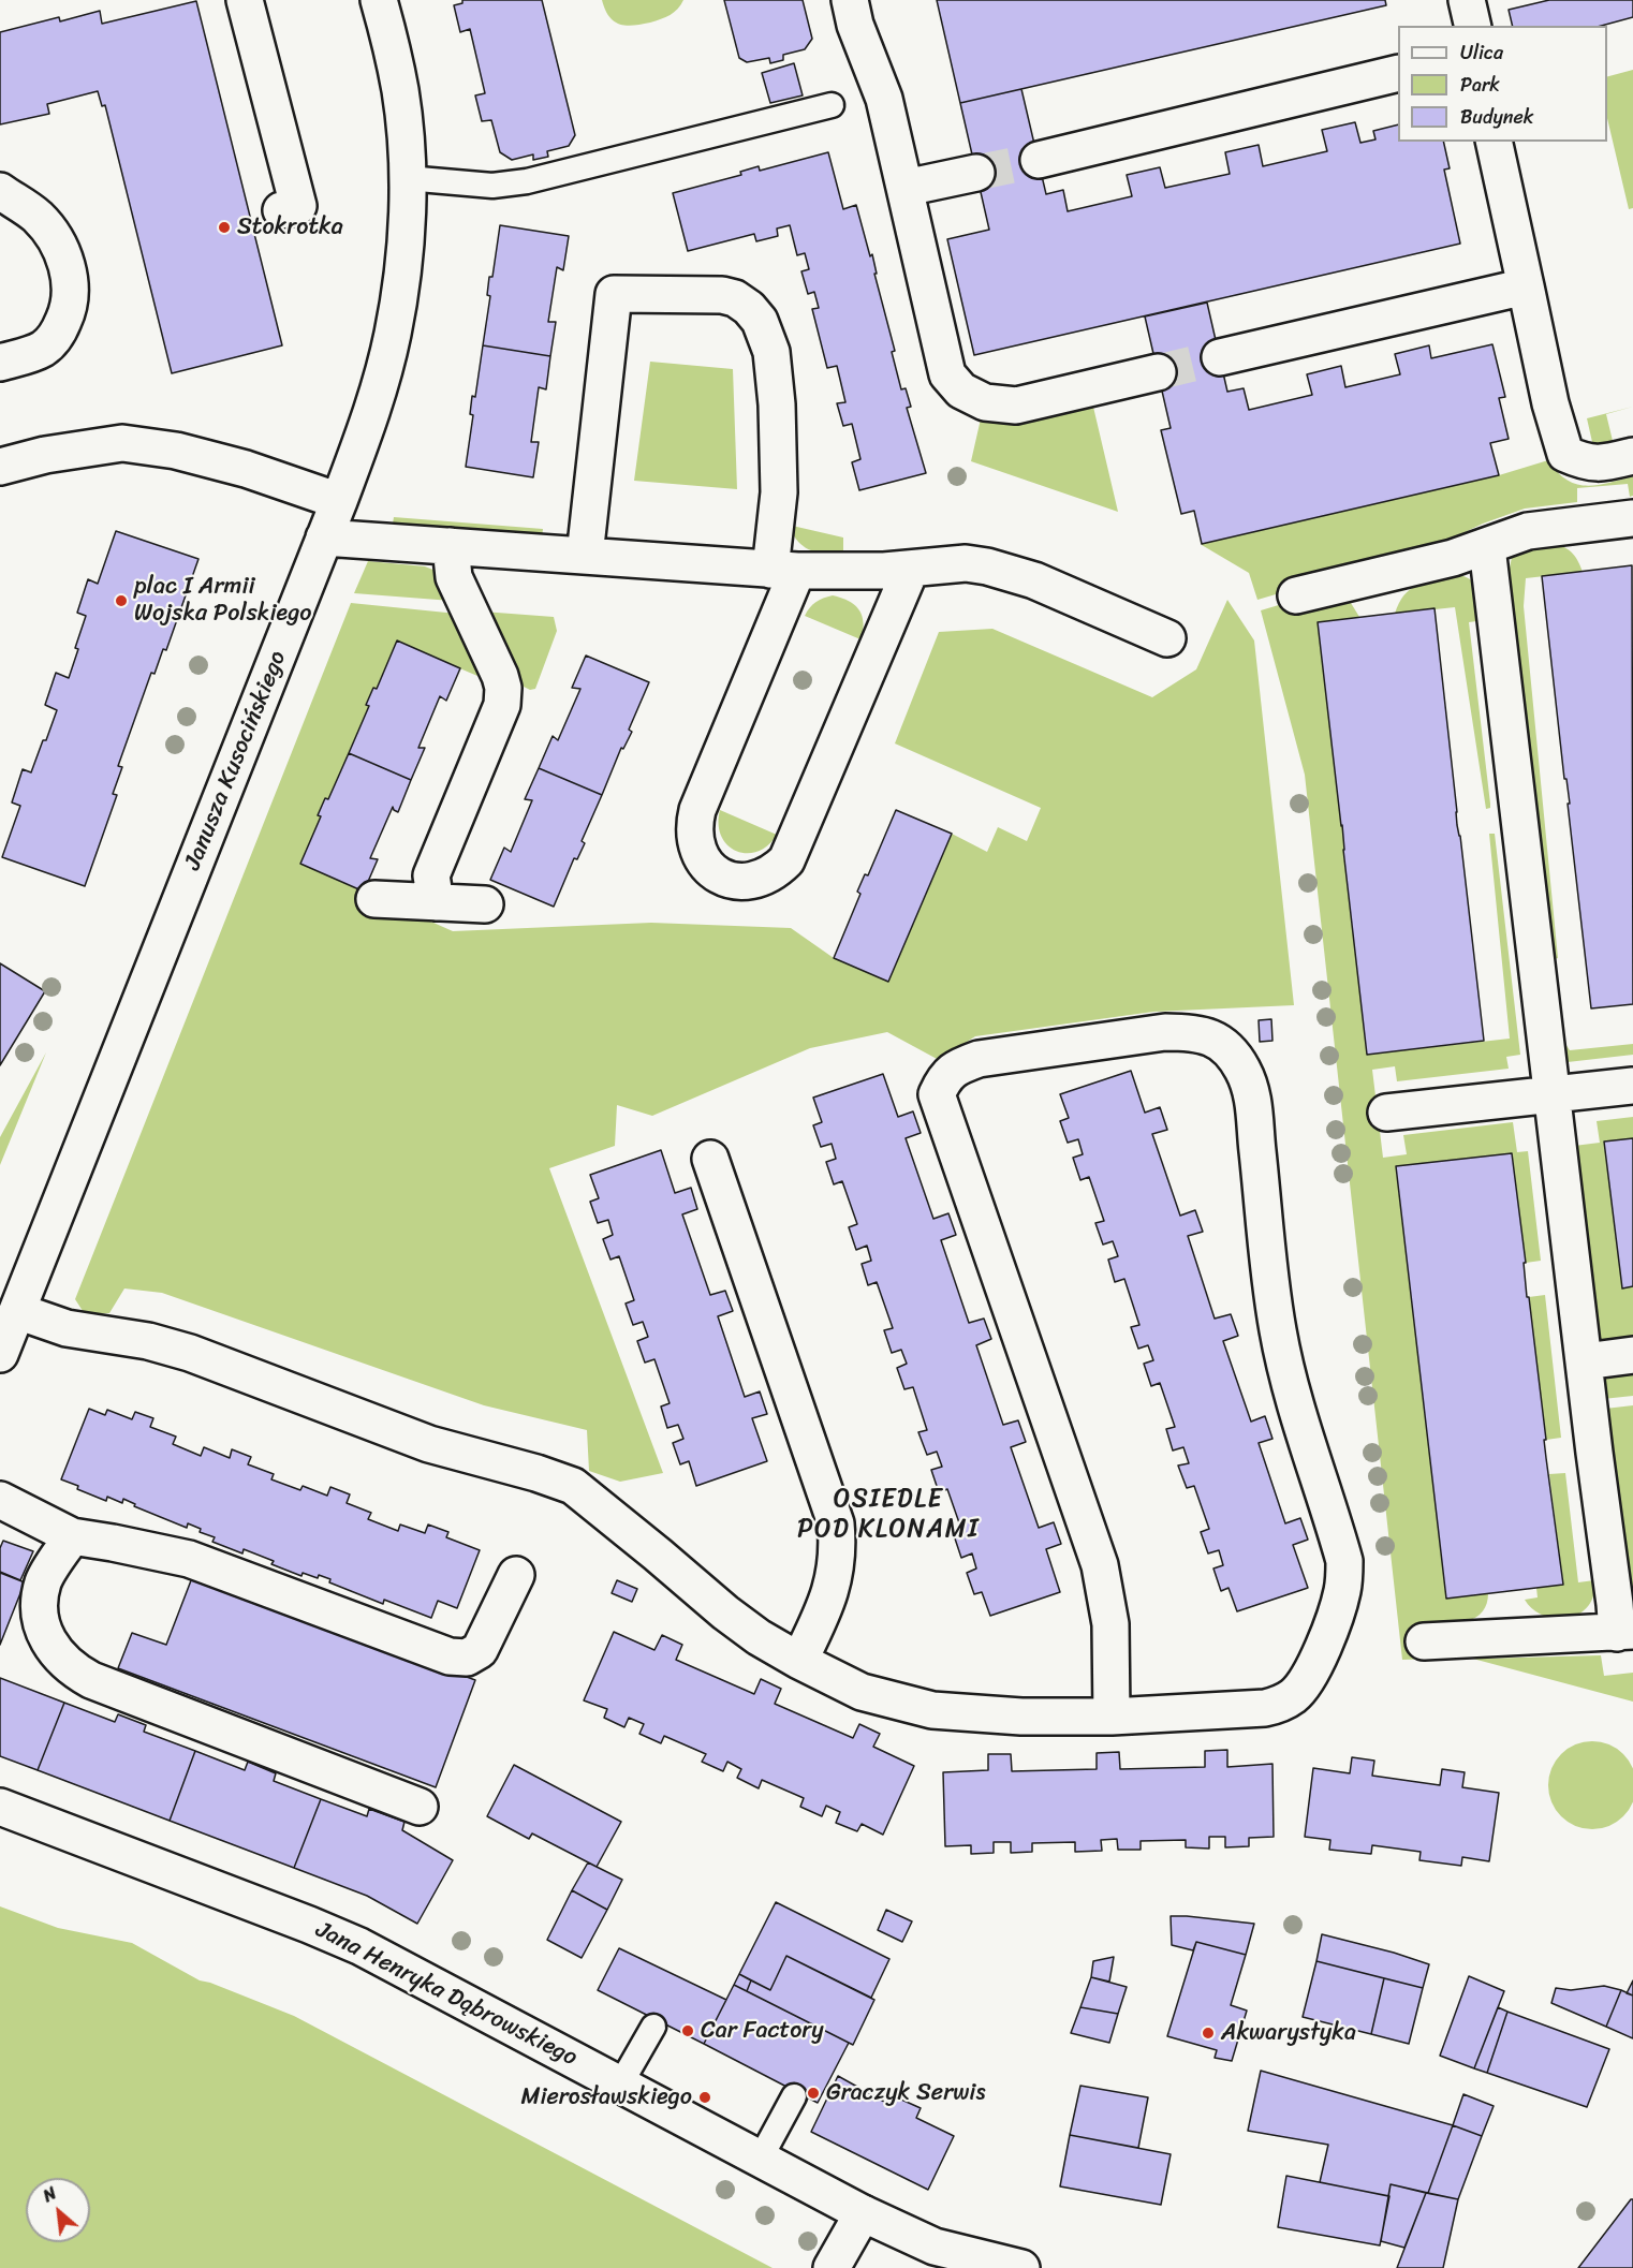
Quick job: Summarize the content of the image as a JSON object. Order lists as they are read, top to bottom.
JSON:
{
  "streets": {
    "street": ["Janusza Kusocińskiego", "Jana Henryka Dąbrowskiego"]
  },
  "districts": ["OSIEDLE POD KLONAMI"],
  "places": [
    "Stokrotka",
    "plac I Armii Wojska Polskiego",
    "Car Factory",
    "Akwarystyka",
    "Graczyk Serwis",
    "Mierosławskiego"
  ],
  "legend": ["Ulica", "Park", "Budynek"],
  "north": "top left"
}
